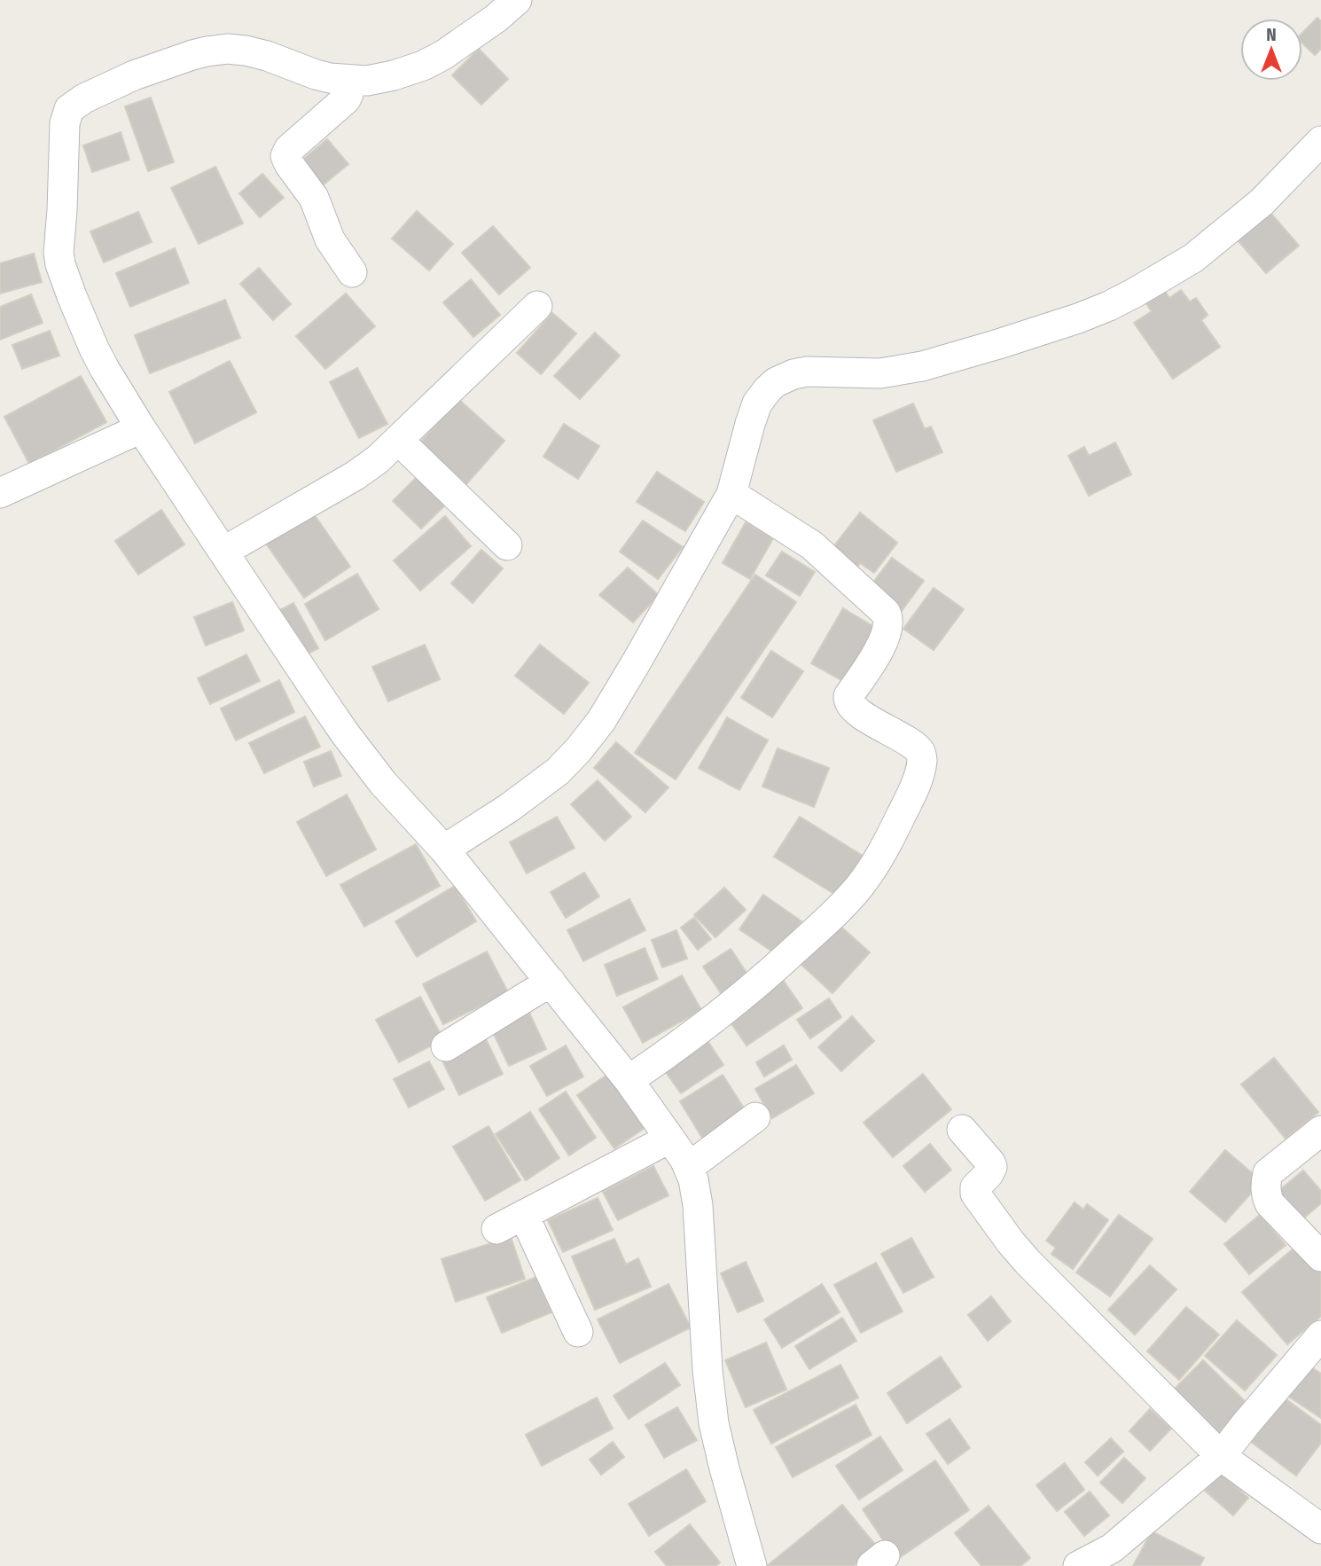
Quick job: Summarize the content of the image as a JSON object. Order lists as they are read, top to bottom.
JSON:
{
  "north": "top"
}
